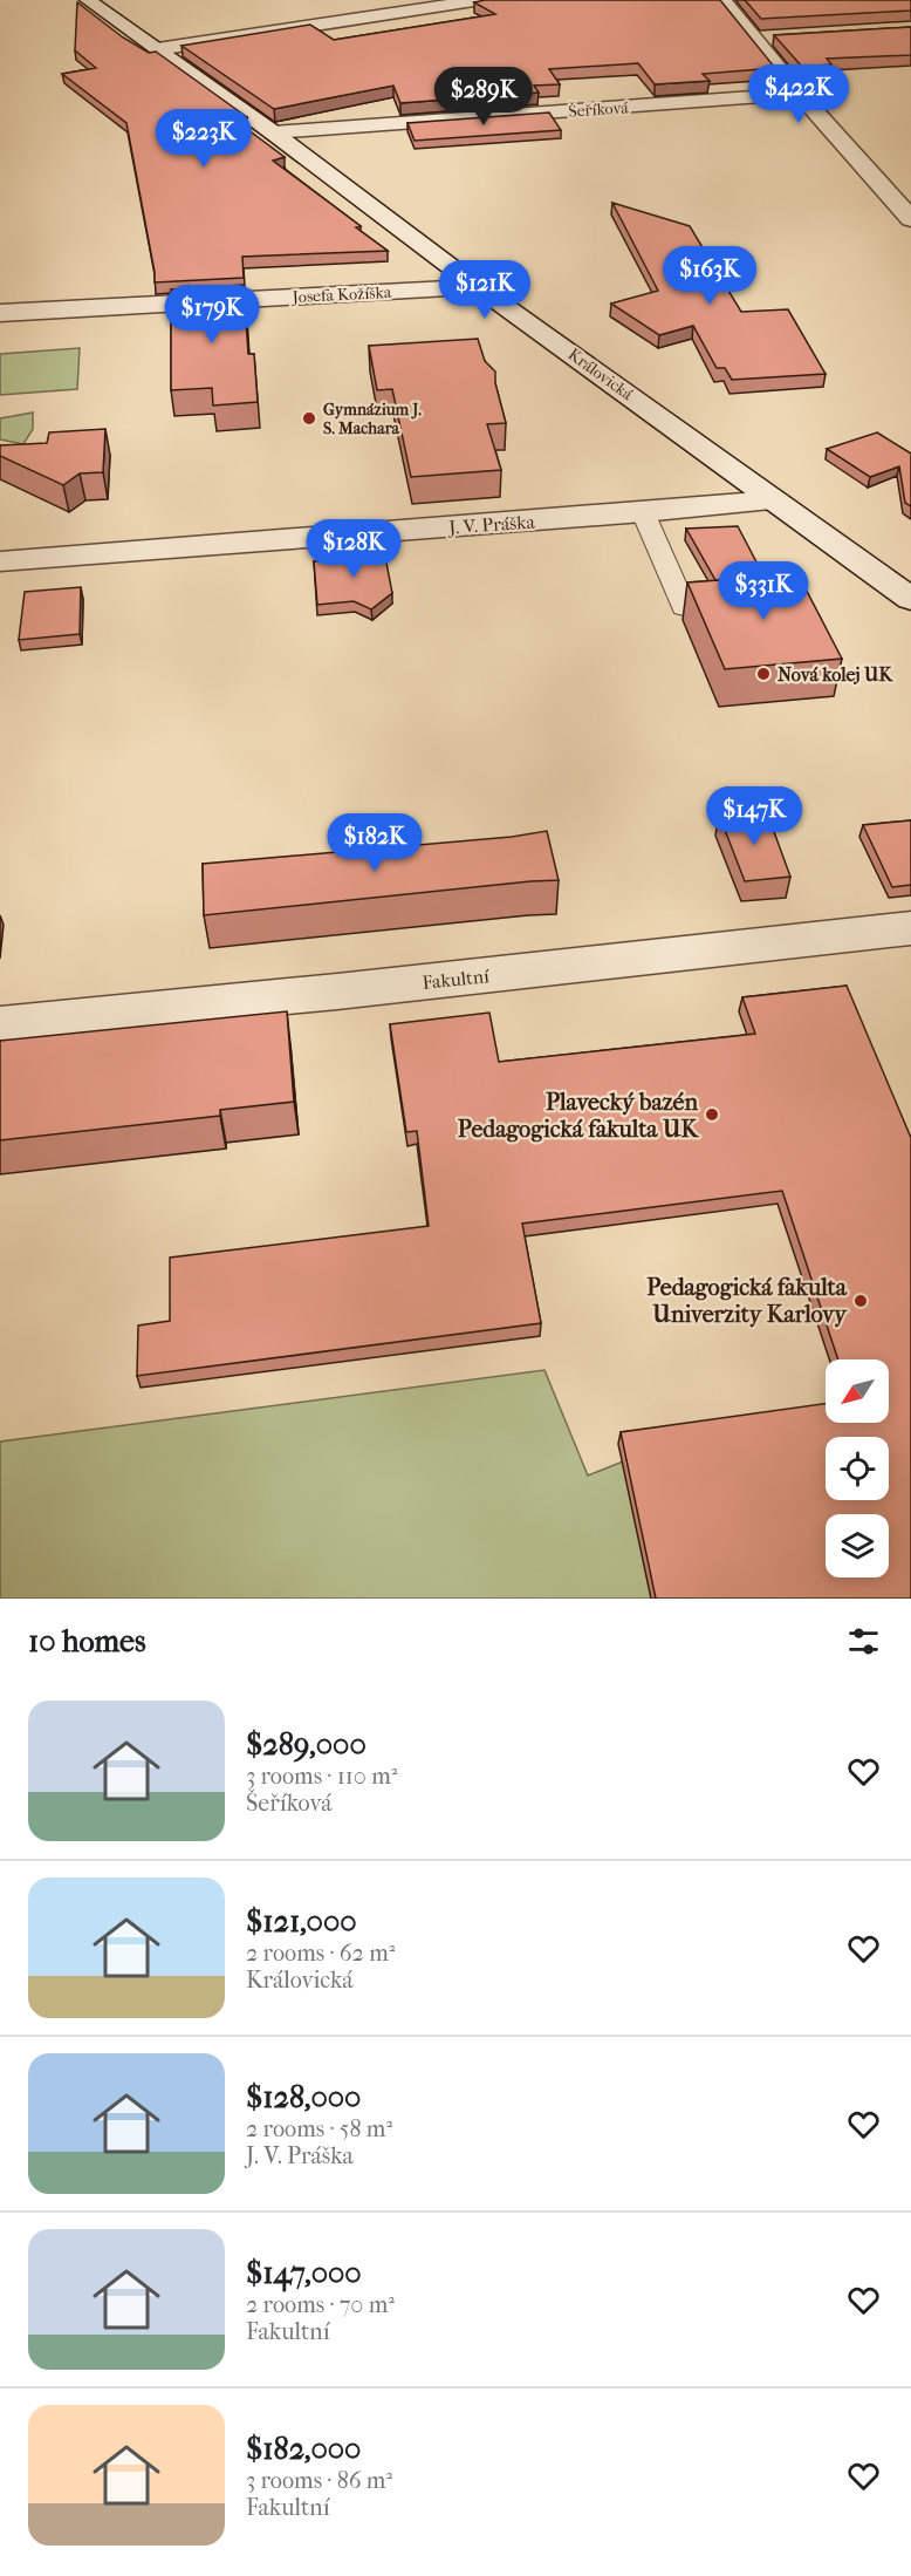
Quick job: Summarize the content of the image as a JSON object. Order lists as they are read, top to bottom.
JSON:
{
  "streets": {
    "street": [
      "Šeříková",
      "Josefa Kožíška",
      "Královická",
      "J. V. Práška",
      "Fakultní"
    ]
  },
  "crossings": [
    ["Šeříková", "Královická"],
    ["Josefa Kožíška", "Královická"],
    ["Královická", "J. V. Práška"]
  ],
  "places": [
    "Gymnázium J. S. Machara",
    "Nová kolej UK",
    "Plavecký bazén Pedagogická fakulta UK",
    "Pedagogická fakulta Univerzity Karlovy"
  ],
  "north": "bottom left",
  "page": {
    "price": [
      "$422K",
      "$289K",
      "$223K",
      "$163K",
      "$121K",
      "$179K",
      "$128K",
      "$331K",
      "$147K",
      "$182K"
    ],
    "heading": "10 homes",
    "list": [
      {
        "name": "$289,000",
        "note": "3 rooms · 110 m² · Šeříková"
      },
      {
        "name": "$121,000",
        "note": "2 rooms · 62 m² · Královická"
      },
      {
        "name": "$128,000",
        "note": "2 rooms · 58 m² · J. V. Práška"
      },
      {
        "name": "$147,000",
        "note": "2 rooms · 70 m² · Fakultní"
      },
      {
        "name": "$182,000",
        "note": "3 rooms · 86 m² · Fakultní"
      }
    ]
  }
}
